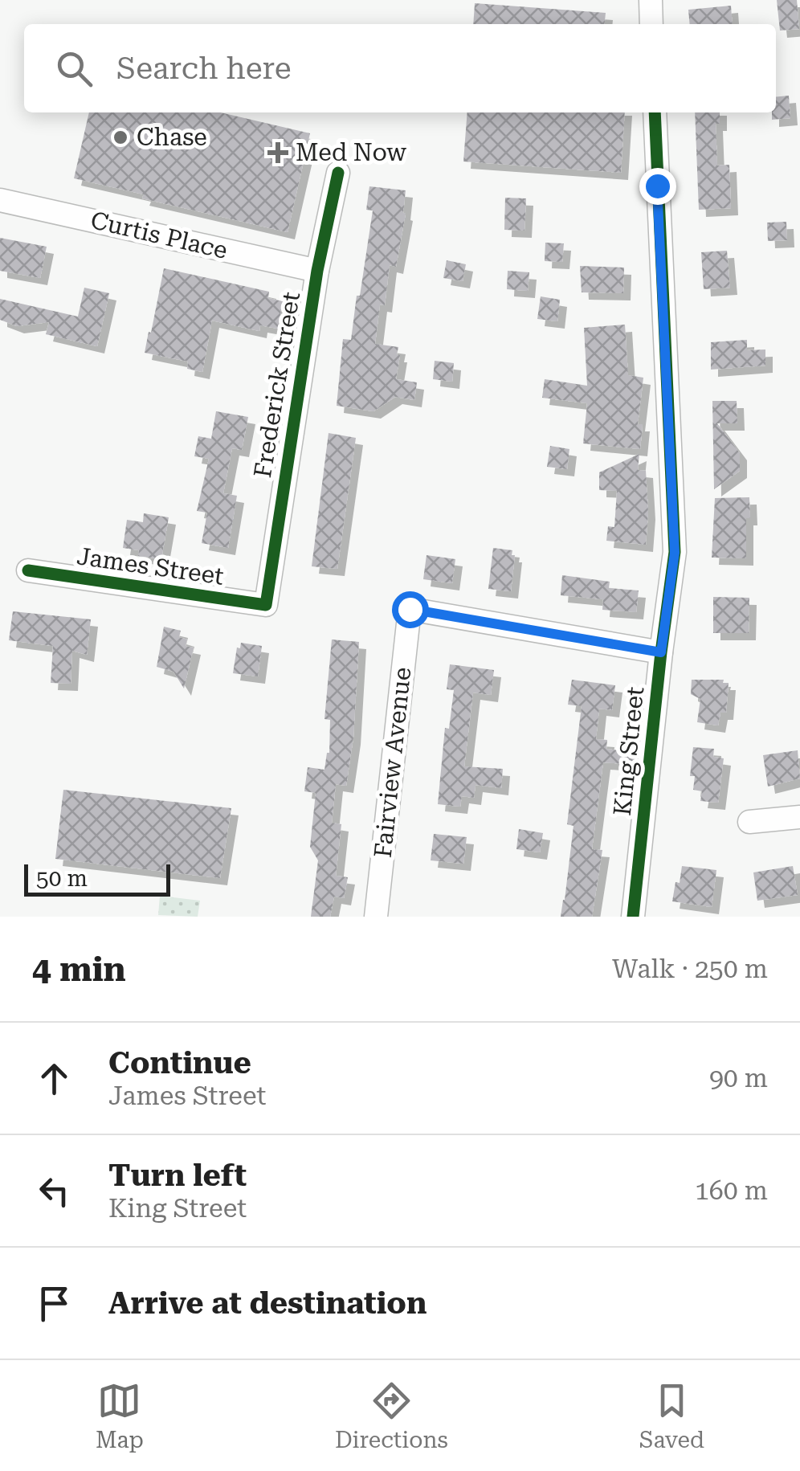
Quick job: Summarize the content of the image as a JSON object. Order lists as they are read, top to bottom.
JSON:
{
  "streets": {
    "street": [
      "Curtis Place",
      "Frederick Street",
      "James Street",
      "King Street",
      "Fairview Avenue"
    ]
  },
  "crossings": [
    ["Curtis Place", "Frederick Street"],
    ["Frederick Street", "James Street"],
    ["King Street", "Fairview Avenue"]
  ],
  "places": {
    "other": ["Chase"],
    "health": ["Med Now"]
  },
  "scale_bar": "50 m",
  "page": {
    "search": "Search here",
    "scale": "50 m",
    "heading": ["4 min", "Walk · 250 m"],
    "list": [
      ["Continue", "James Street", "90 m"],
      ["Turn left", "King Street", "160 m"],
      "Arrive at destination"
    ],
    "nav": ["Map", "Directions", "Saved"]
  }
}
